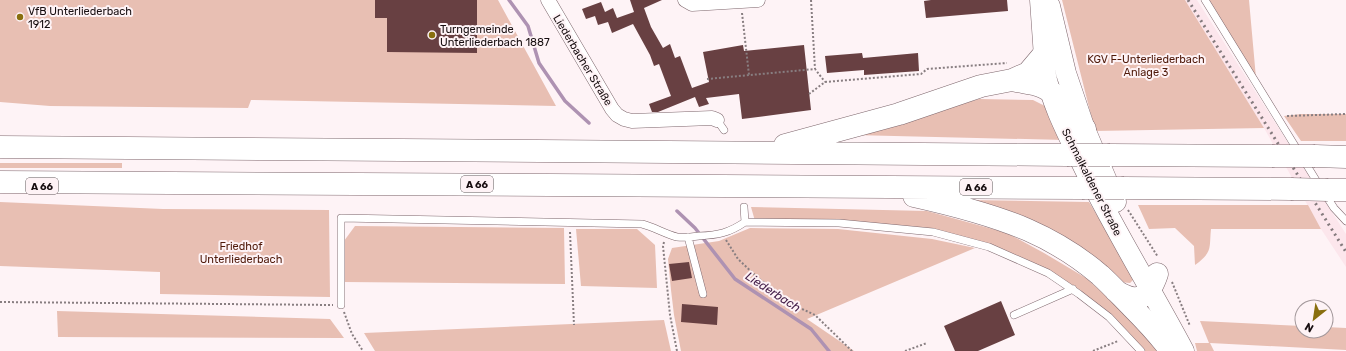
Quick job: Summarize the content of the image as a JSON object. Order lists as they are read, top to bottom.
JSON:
{
  "streets": {
    "highway": ["A 66"],
    "main road": ["Schmalkaldener Straße"],
    "street": ["Liederbacher Straße"]
  },
  "water": ["Liederbach"],
  "parks": ["KGV F-Unterliederbach Anlage 3", "Friedhof Unterliederbach"],
  "places": ["VfB Unterliederbach 1912", "Turngemeinde Unterliederbach 1887"],
  "north": "bottom left"
}
